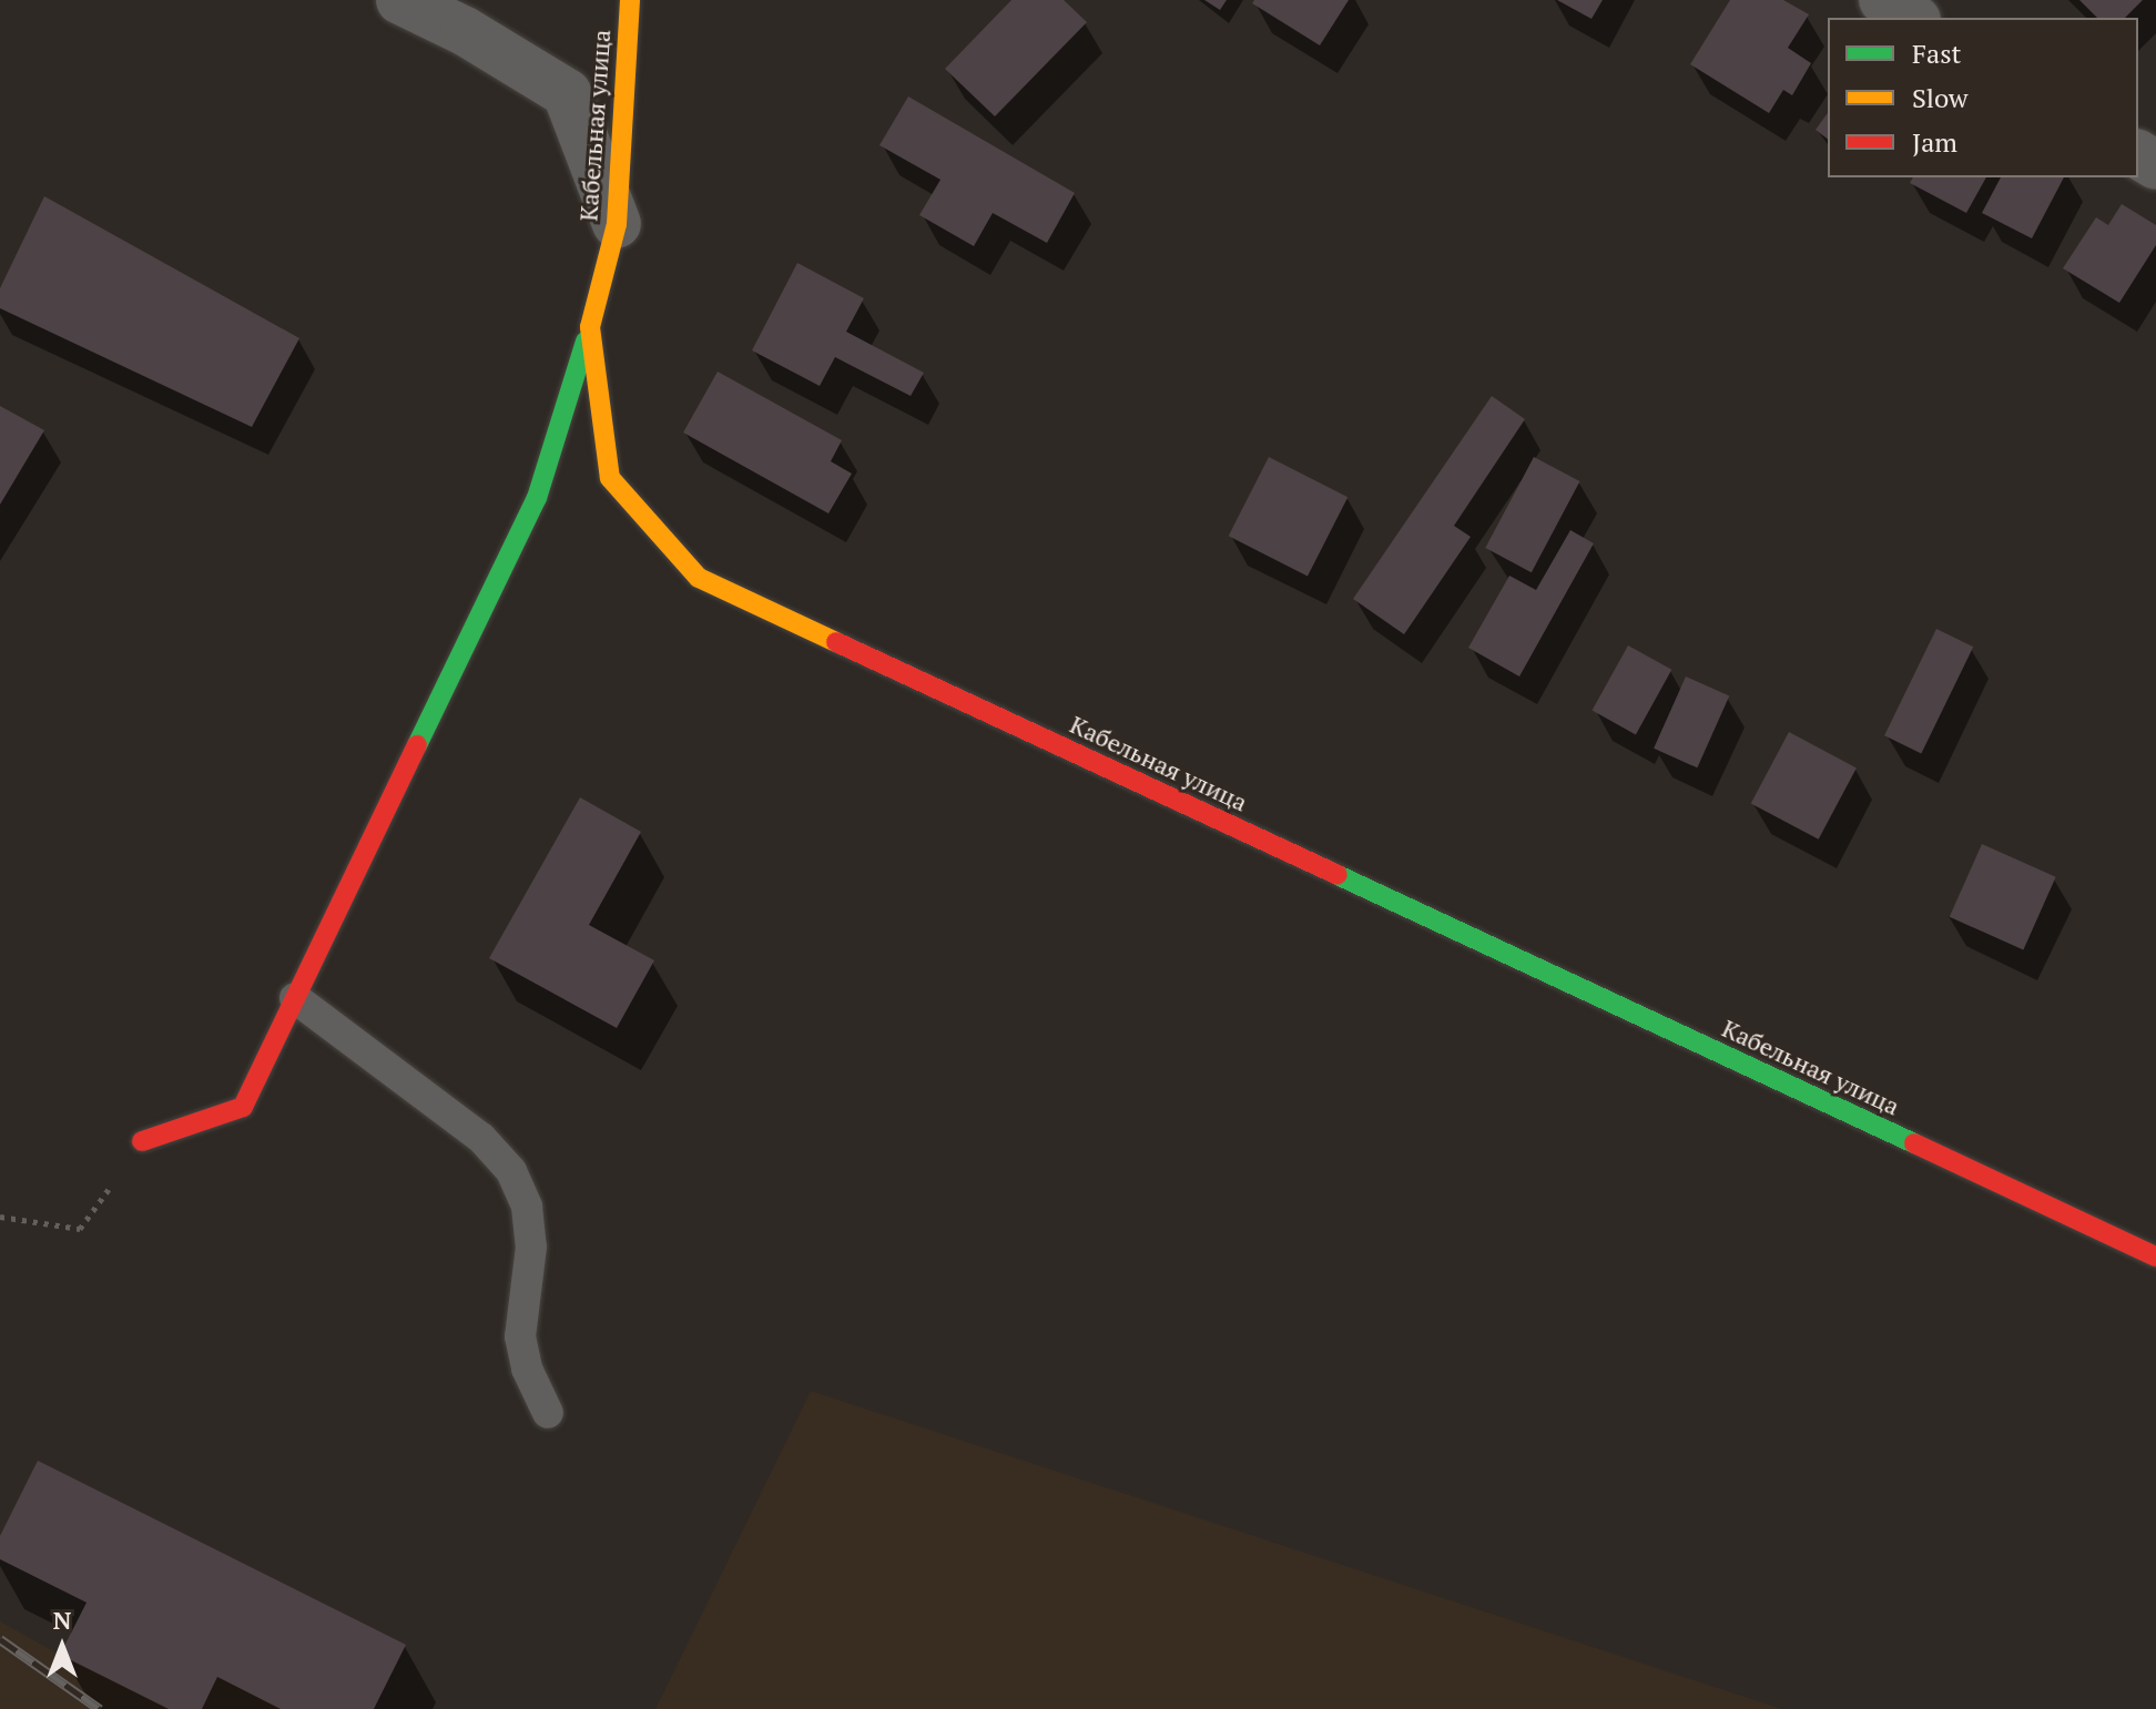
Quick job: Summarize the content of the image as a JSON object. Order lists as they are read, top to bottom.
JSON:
{
  "streets": {
    "street": ["Кабельная улица"]
  },
  "legend": ["Fast", "Slow", "Jam"],
  "north": "top"
}
